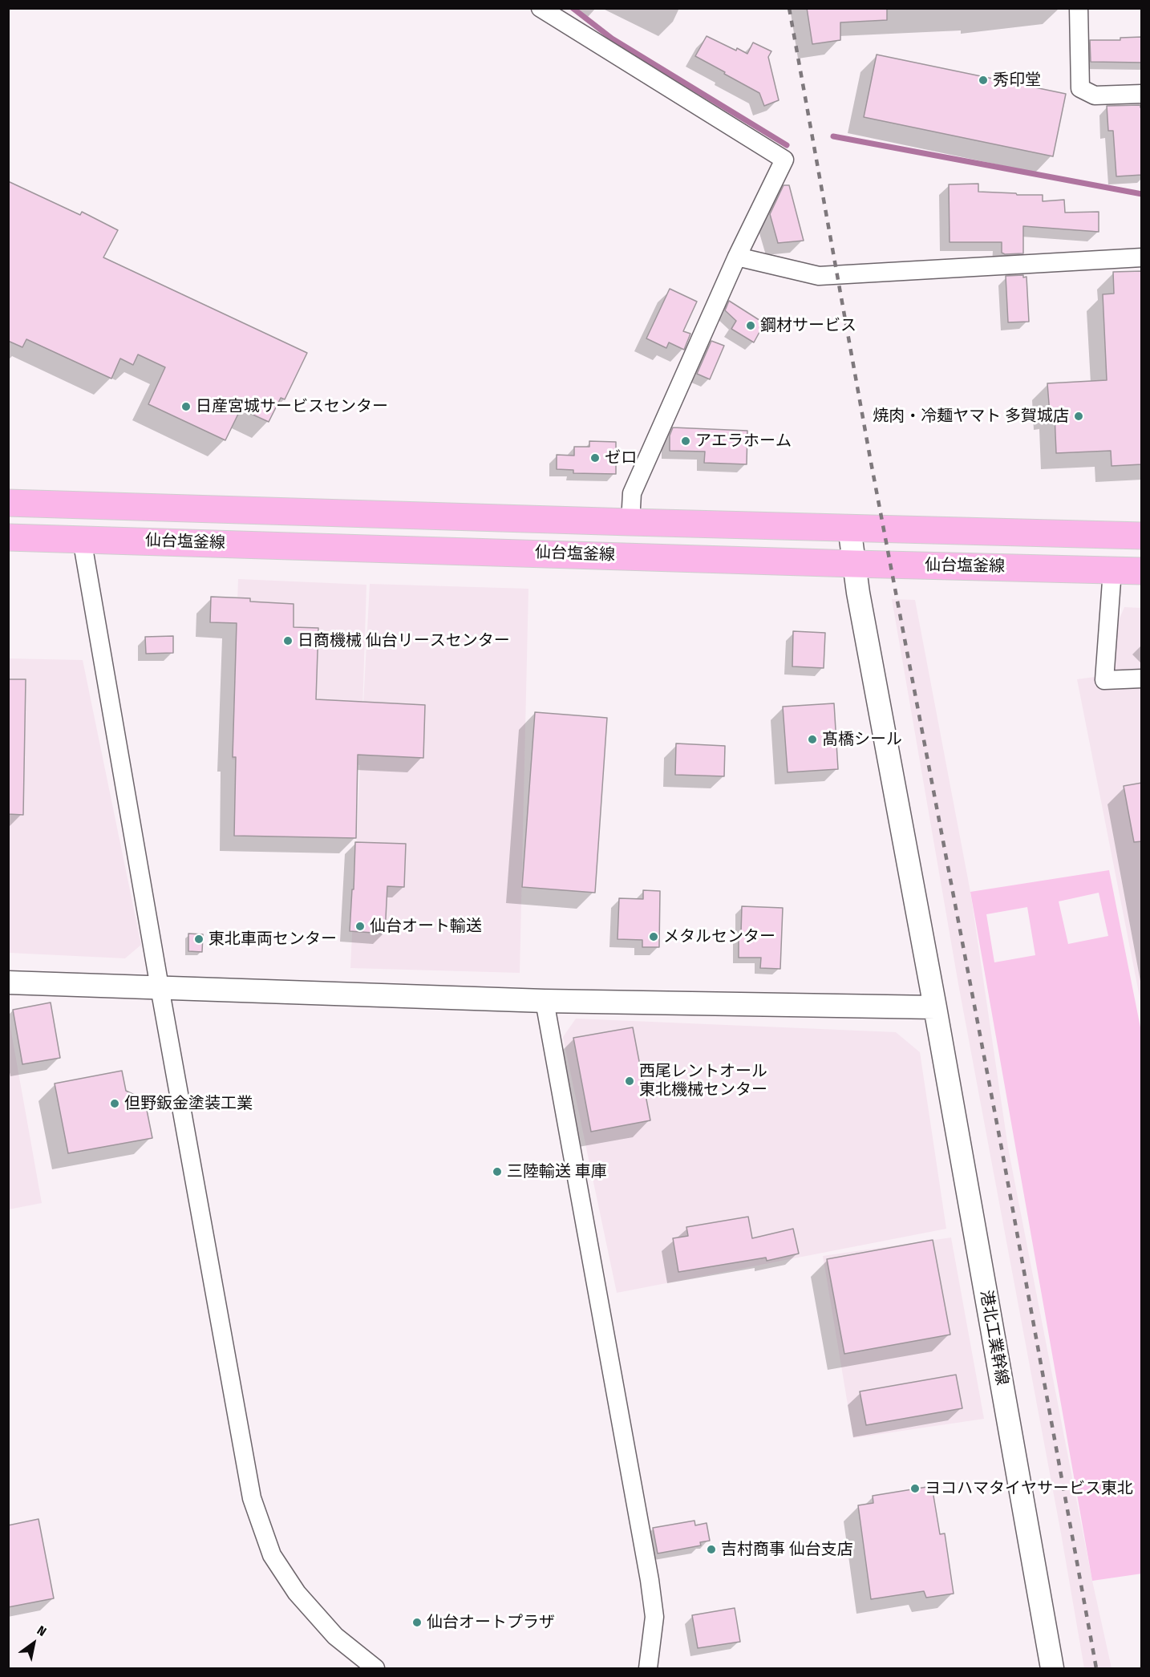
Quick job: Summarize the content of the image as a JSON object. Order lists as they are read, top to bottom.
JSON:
{
  "streets": {
    "main road": ["仙台塩釜線"],
    "street": ["港北工業幹線"]
  },
  "crossings": [
    ["仙台塩釜線", "港北工業幹線"]
  ],
  "places": [
    "秀印堂",
    "鋼材サービス",
    "日産宮城サービスセンター",
    "焼肉・冷麺ヤマト 多賀城店",
    "アエラホーム",
    "ゼロ",
    "日商機械 仙台リースセンター",
    "髙橋シール",
    "仙台オート輸送",
    "メタルセンター",
    "東北車両センター",
    "西尾レントオール 東北機械センター",
    "但野鈑金塗装工業",
    "三陸輸送 車庫",
    "ヨコハマタイヤサービス東北",
    "吉村商事 仙台支店",
    "仙台オートプラザ"
  ],
  "north": "top right"
}
